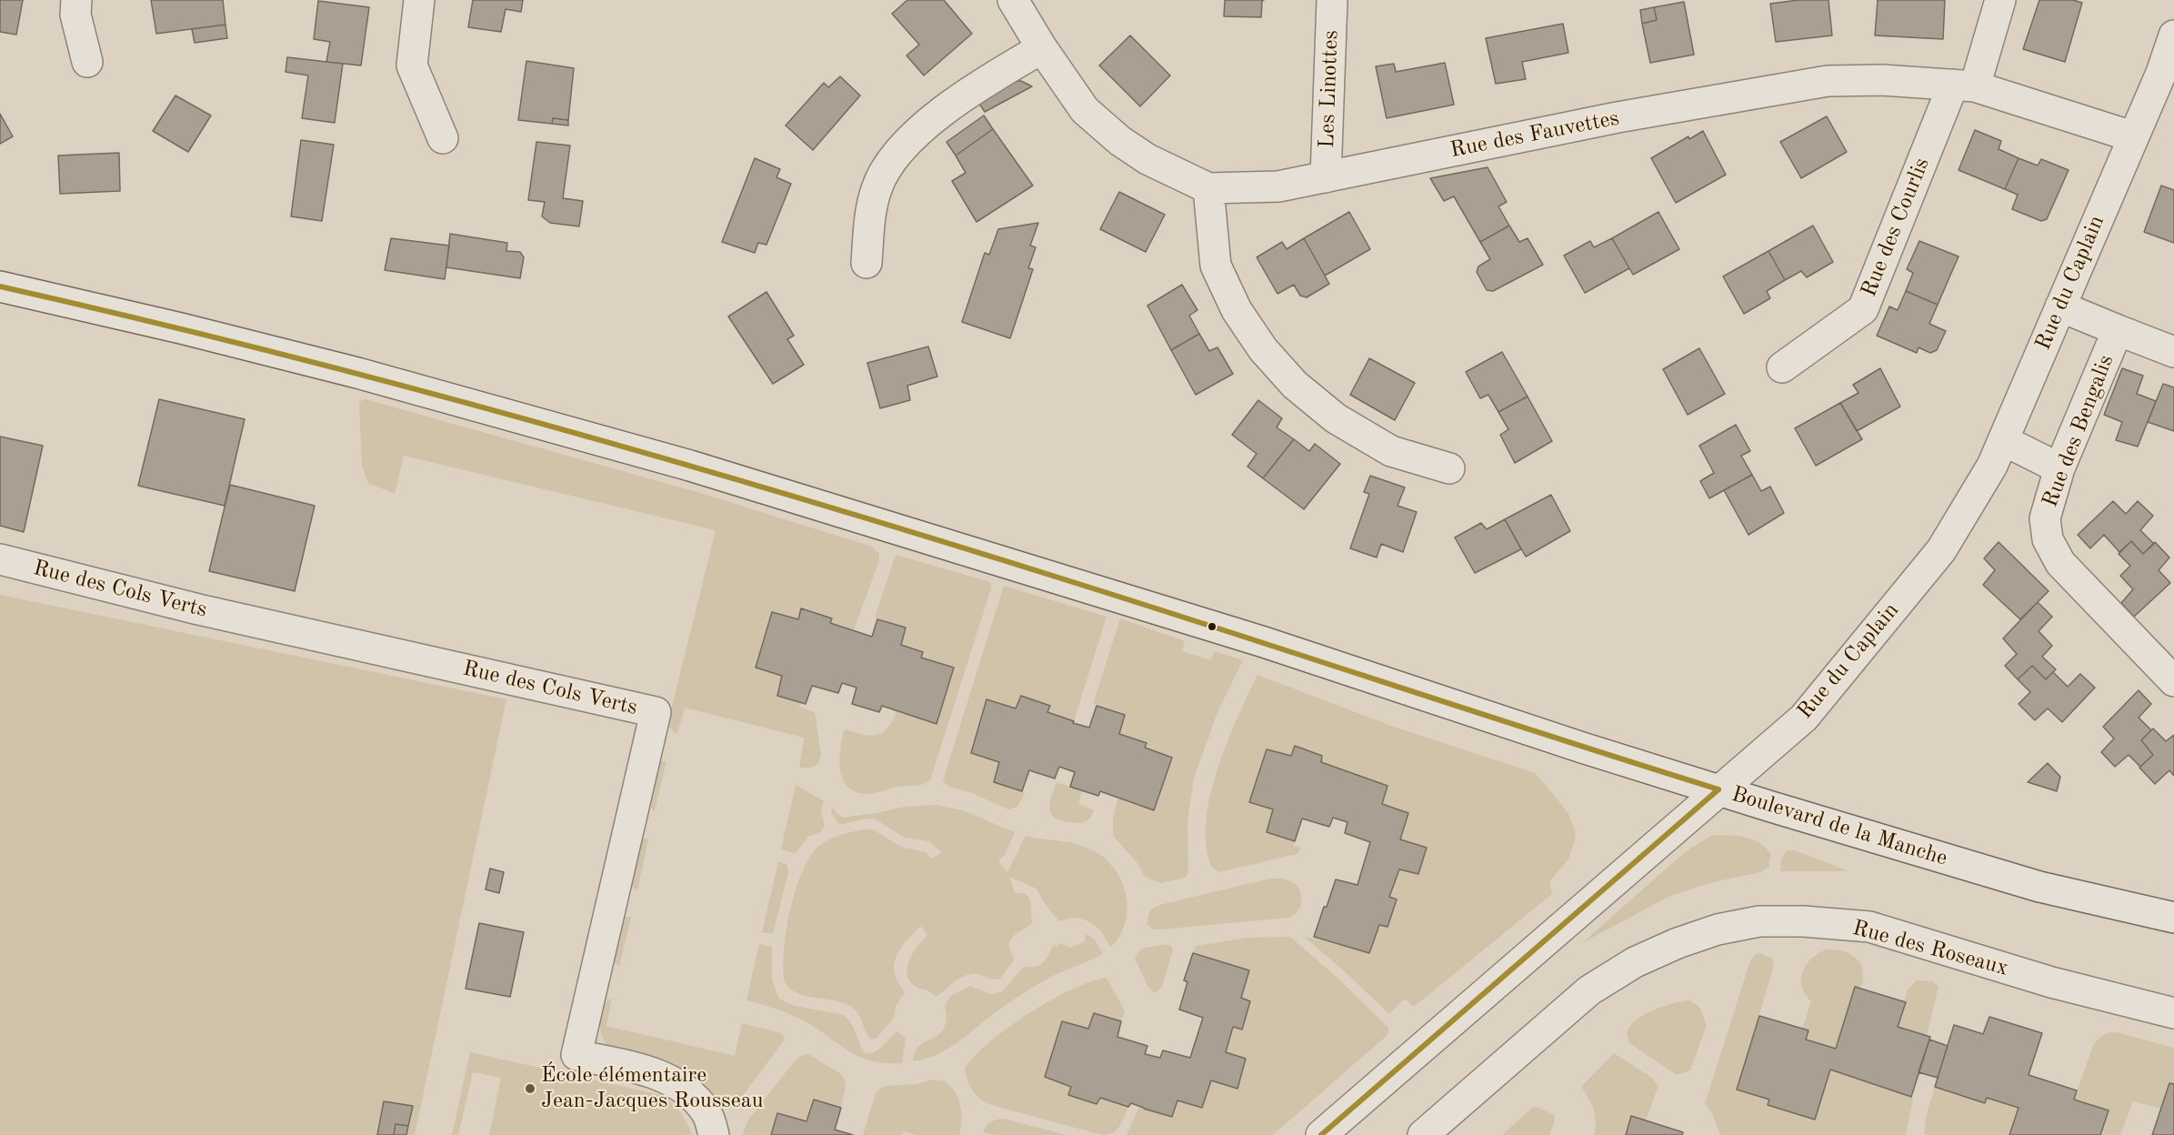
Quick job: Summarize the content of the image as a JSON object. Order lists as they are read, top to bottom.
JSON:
{
  "streets": {
    "street": [
      "Les Linottes",
      "Rue des Fauvettes",
      "Rue des Courlis",
      "Rue du Caplain",
      "Rue des Bengalis",
      "Rue des Cols Verts",
      "Boulevard de la Manche",
      "Rue des Roseaux"
    ]
  },
  "crossings": [
    ["Les Linottes", "Rue des Fauvettes"],
    ["Rue des Fauvettes", "Rue des Courlis"],
    ["Rue des Fauvettes", "Rue du Caplain"],
    ["Rue du Caplain", "Rue des Bengalis"],
    ["Rue du Caplain", "Boulevard de la Manche"]
  ],
  "places": ["École élémentaire Jean-Jacques Rousseau"]
}
